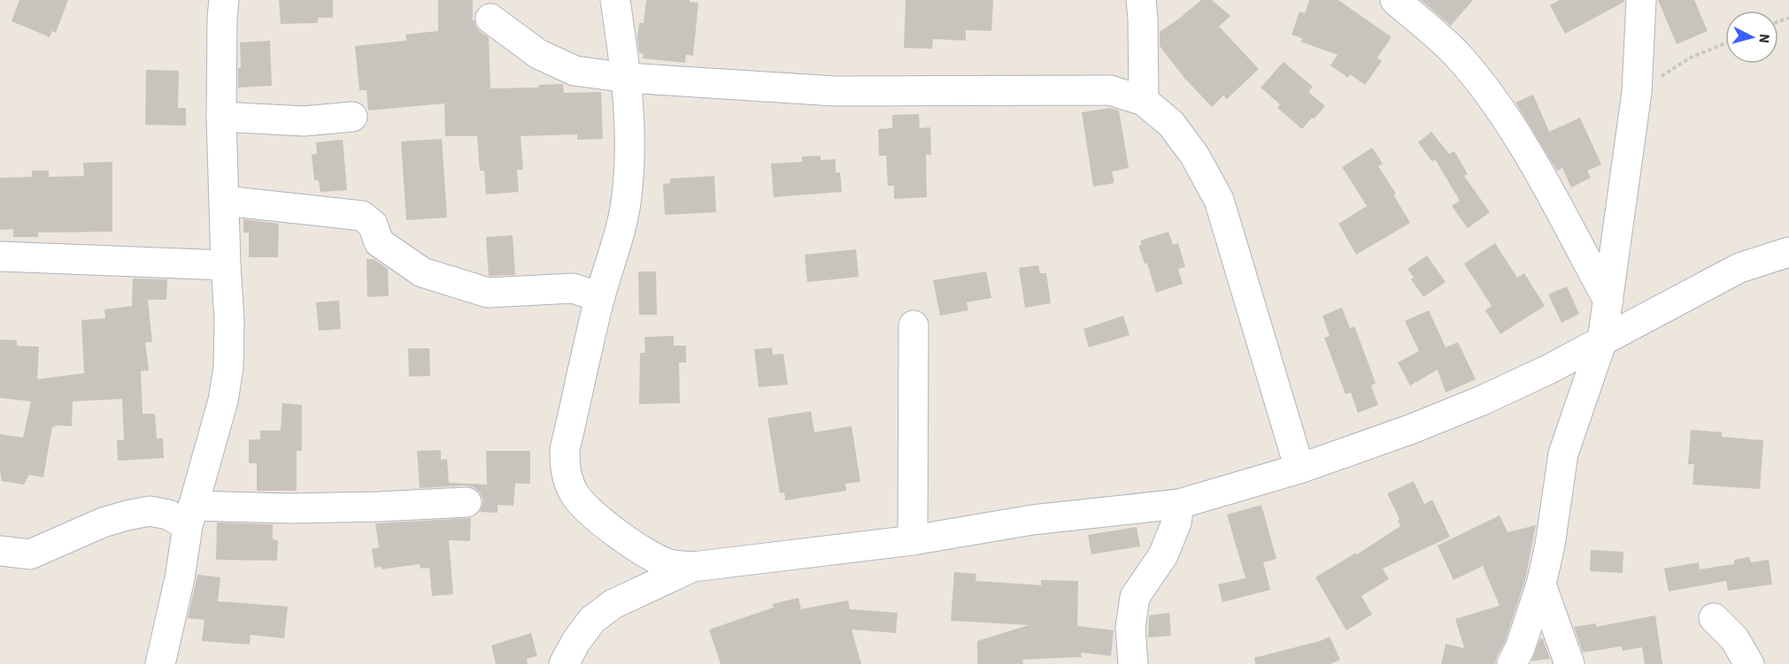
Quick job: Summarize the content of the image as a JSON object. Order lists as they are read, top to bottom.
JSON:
{
  "north": "right"
}
